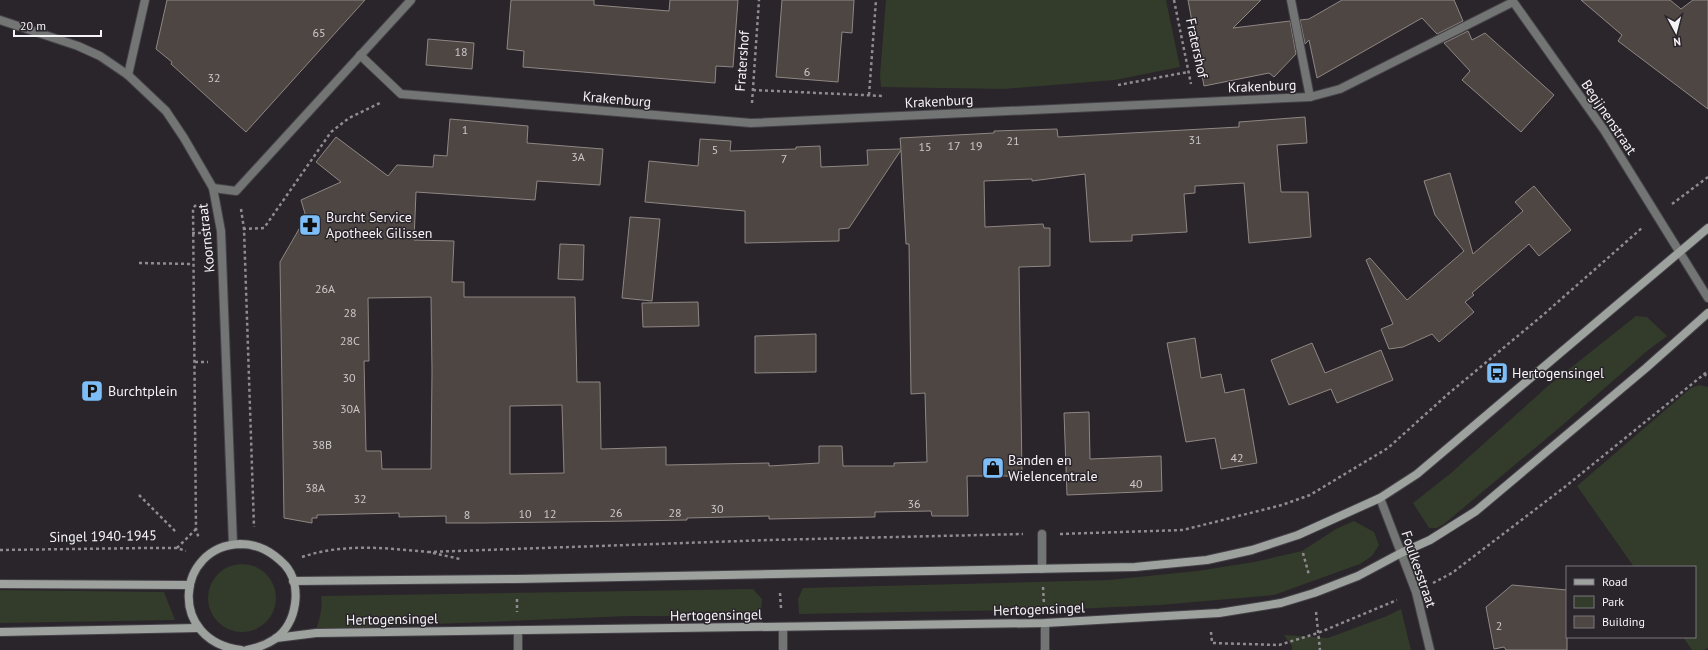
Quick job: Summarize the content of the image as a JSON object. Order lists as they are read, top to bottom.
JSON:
{
  "streets": {
    "main road": ["Hertogensingel"],
    "street": [
      "Krakenburg",
      "Begijnenstraat",
      "Koornstraat",
      "Foulkesstraat"
    ],
    "path": ["Fratershof", "Singel 1940-1945"]
  },
  "crossings": [
    ["Fratershof", "Krakenburg"],
    ["Krakenburg", "Begijnenstraat"],
    ["Foulkesstraat", "Hertogensingel"]
  ],
  "places": {
    "pharmacy": ["Burcht Service Apotheek Gilissen"],
    "bus stop": ["Hertogensingel"],
    "parking": ["Burchtplein"],
    "shop": ["Banden en Wielencentrale"]
  },
  "house_numbers": [
    "65",
    "18",
    "6",
    "32",
    "1",
    "31",
    "21",
    "17",
    "19",
    "15",
    "5",
    "3A",
    "7",
    "26A",
    "28",
    "28C",
    "30",
    "30A",
    "38B",
    "42",
    "40",
    "38A",
    "32",
    "36",
    "30",
    "26",
    "28",
    "10",
    "12",
    "8",
    "2"
  ],
  "legend": ["Road", "Park", "Building"],
  "scale_bar": "20 m",
  "north": "bottom"
}
